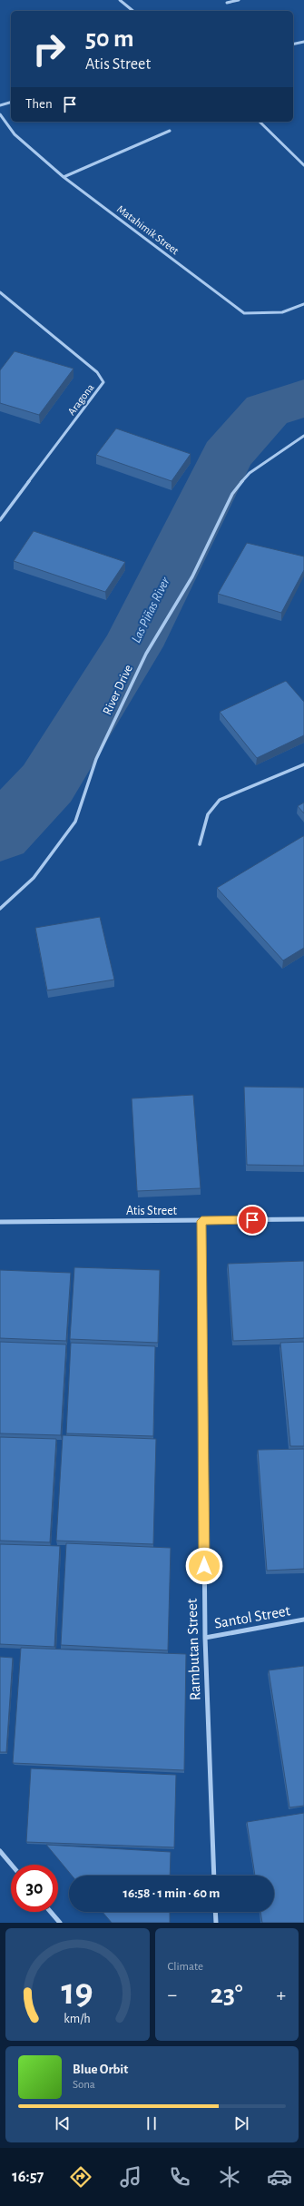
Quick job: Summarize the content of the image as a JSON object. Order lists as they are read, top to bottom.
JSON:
{
  "streets": {
    "street": [
      "Matahimik Street",
      "Aragona",
      "River Drive",
      "Atis Street",
      "Santol Street",
      "Rambutan Street"
    ]
  },
  "crossings": [
    ["Atis Street", "Rambutan Street"],
    ["Santol Street", "Rambutan Street"]
  ],
  "water": ["Las Piñas River"],
  "page": {
    "turn": ["50 m", "Atis Street"],
    "then": "Then",
    "limit": "30",
    "trip": "16:58 · 1 min · 60 m",
    "tile": "Climate",
    "heat": ["−", "23°", "+"],
    "song": ["Blue Orbit", "Sona"],
    "tabs": "16:57",
    "gauge": ["19", "km/h"]
  }
}
